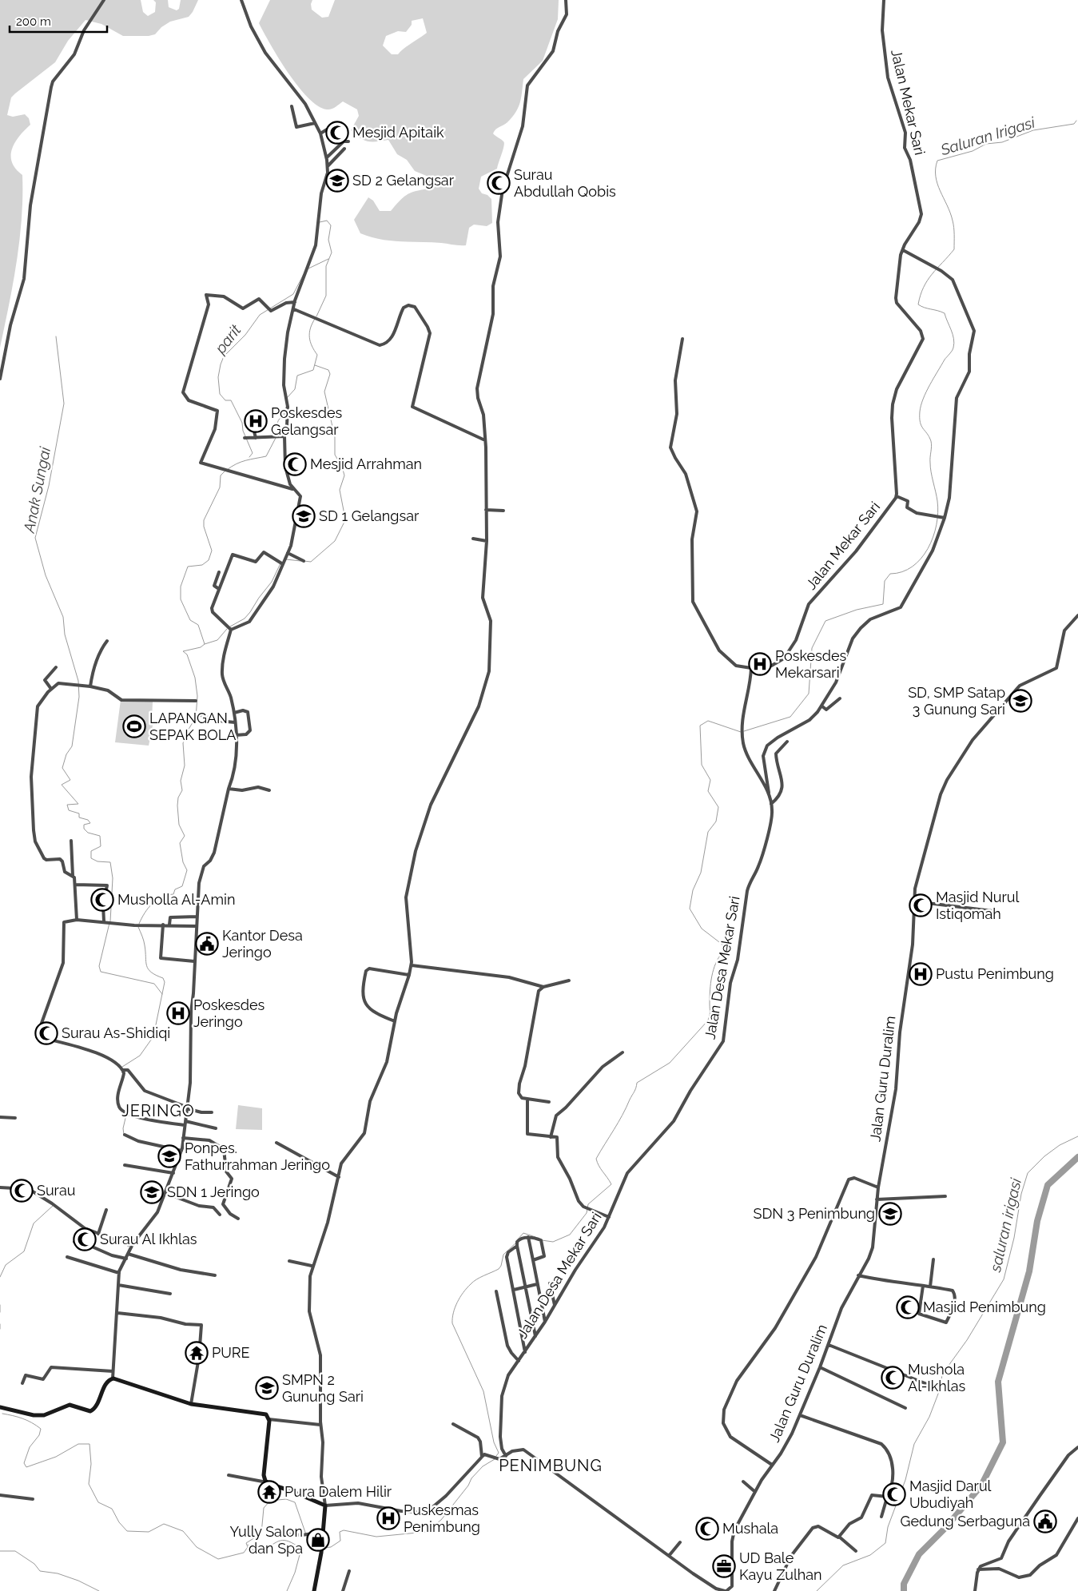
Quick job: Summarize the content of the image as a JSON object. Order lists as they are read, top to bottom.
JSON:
{
  "streets": {
    "street": ["Jalan Mekar Sari", "Jalan Desa Mekar Sari", "Jalan Guru Duralim"]
  },
  "crossings": [
    ["Jalan Mekar Sari", "Jalan Desa Mekar Sari"],
    ["Jalan Desa Mekar Sari", "Jalan Guru Duralim"]
  ],
  "districts": ["JERINGO", "PENIMBUNG"],
  "water": [
    "Saluran Irigasi",
    "parit",
    "Anak Sungai",
    "saluran irigasi"
  ],
  "places": {
    "mosque": [
      "Mesjid Apitaik",
      "Surau Abdullah Qobis",
      "Mesjid Arrahman",
      "Musholla Al-Amin",
      "Masjid Nurul Istiqomah",
      "Surau As-Shidiqi",
      "Surau",
      "Surau Al Ikhlas",
      "Masjid Penimbung",
      "Mushola Al-Ikhlas",
      "Masjid Darul Ubudiyah",
      "Mushala"
    ],
    "school or university": [
      "SD 2 Gelangsar",
      "SD 1 Gelangsar",
      "SD, SMP Satap 3 Gunung Sari",
      "Ponpes. Fathurrahman Jeringo",
      "SDN 1 Jeringo",
      "SDN 3 Penimbung",
      "SMPN 2 Gunung Sari"
    ],
    "hospital": [
      "Poskesdes Gelangsar",
      "Poskesdes Mekarsari",
      "Pustu Penimbung",
      "Poskesdes Jeringo",
      "Puskesmas Penimbung"
    ],
    "sports": ["LAPANGAN SEPAK BOLA"],
    "public building": ["Kantor Desa Jeringo", "Gedung Serbaguna"],
    "temple": ["PURE", "Pura Dalem Hilir"],
    "shop": ["Yully Salon dan Spa"],
    "office": ["UD Bale Kayu Zulhan"]
  },
  "scale_bar": "200 m"
}
